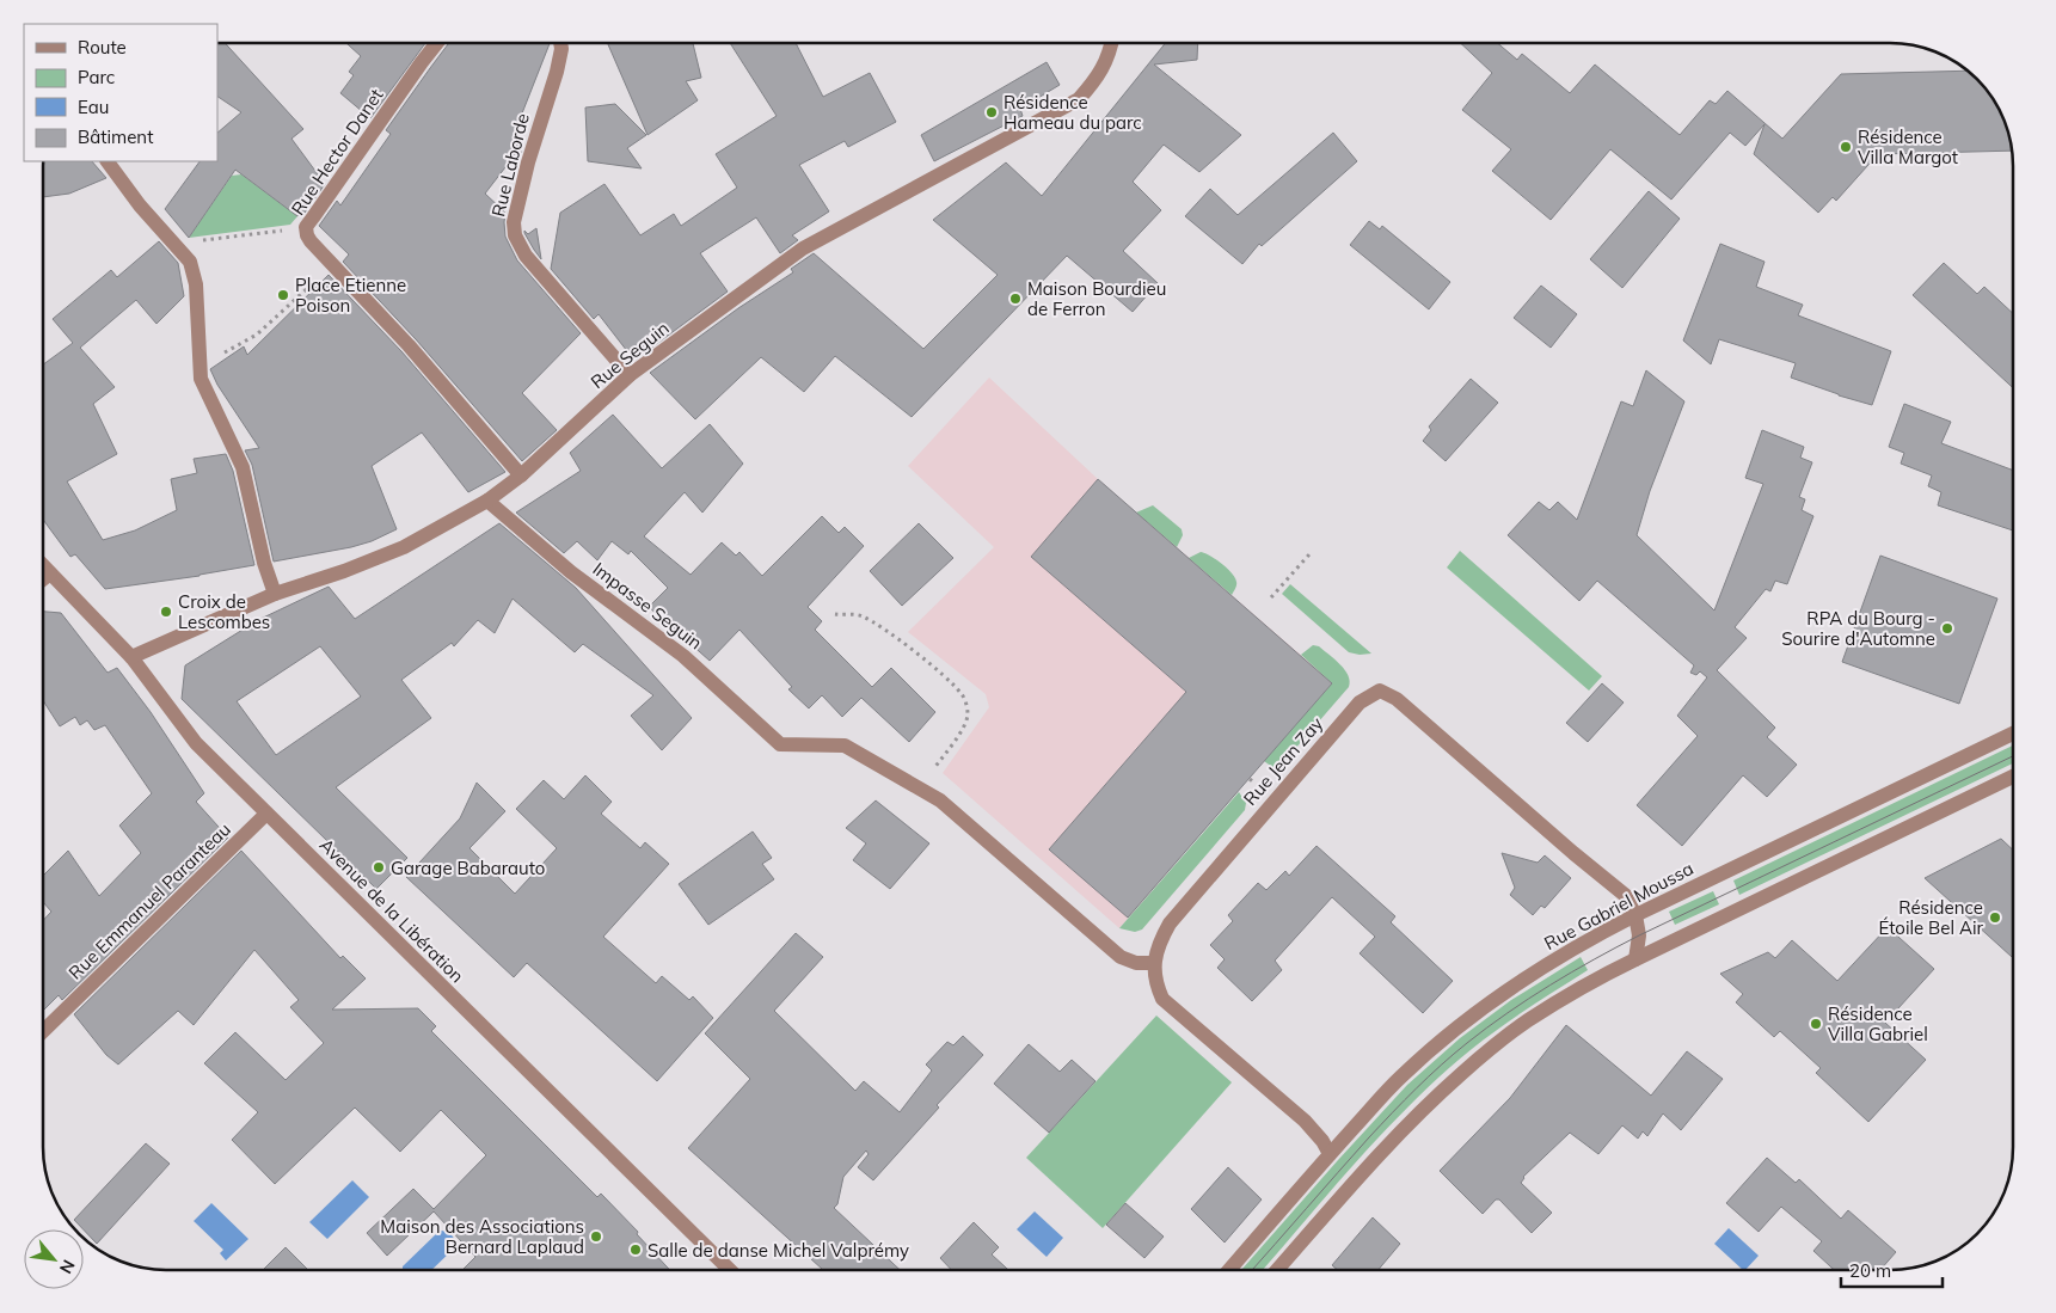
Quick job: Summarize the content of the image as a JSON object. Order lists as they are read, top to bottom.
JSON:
{
  "streets": {
    "street": [
      "Rue Hector Danet",
      "Rue Laborde",
      "Rue Seguin",
      "Impasse Seguin",
      "Rue Jean Zay",
      "Rue Emmanuel Paranteau",
      "Rue Gabriel Moussa",
      "Avenue de la Libération"
    ]
  },
  "crossings": [
    ["Rue Hector Danet", "Rue Seguin"],
    ["Rue Laborde", "Rue Seguin"],
    ["Rue Seguin", "Impasse Seguin"],
    ["Rue Seguin", "Avenue de la Libération"],
    ["Rue Jean Zay", "Rue Gabriel Moussa"],
    ["Rue Emmanuel Paranteau", "Avenue de la Libération"]
  ],
  "places": [
    "Résidence Hameau du parc",
    "Résidence Villa Margot",
    "Place Etienne Poison",
    "Maison Bourdieu de Ferron",
    "Croix de Lescombes",
    "RPA du Bourg - Sourire d'Automne",
    "Garage Babarauto",
    "Résidence Étoile Bel Air",
    "Résidence Villa Gabriel",
    "Maison des Associations Bernard Laplaud",
    "Salle de danse Michel Valprémy"
  ],
  "legend": [
    "Route",
    "Parc",
    "Eau",
    "Bâtiment"
  ],
  "scale_bar": "20 m",
  "north": "bottom right"
}
